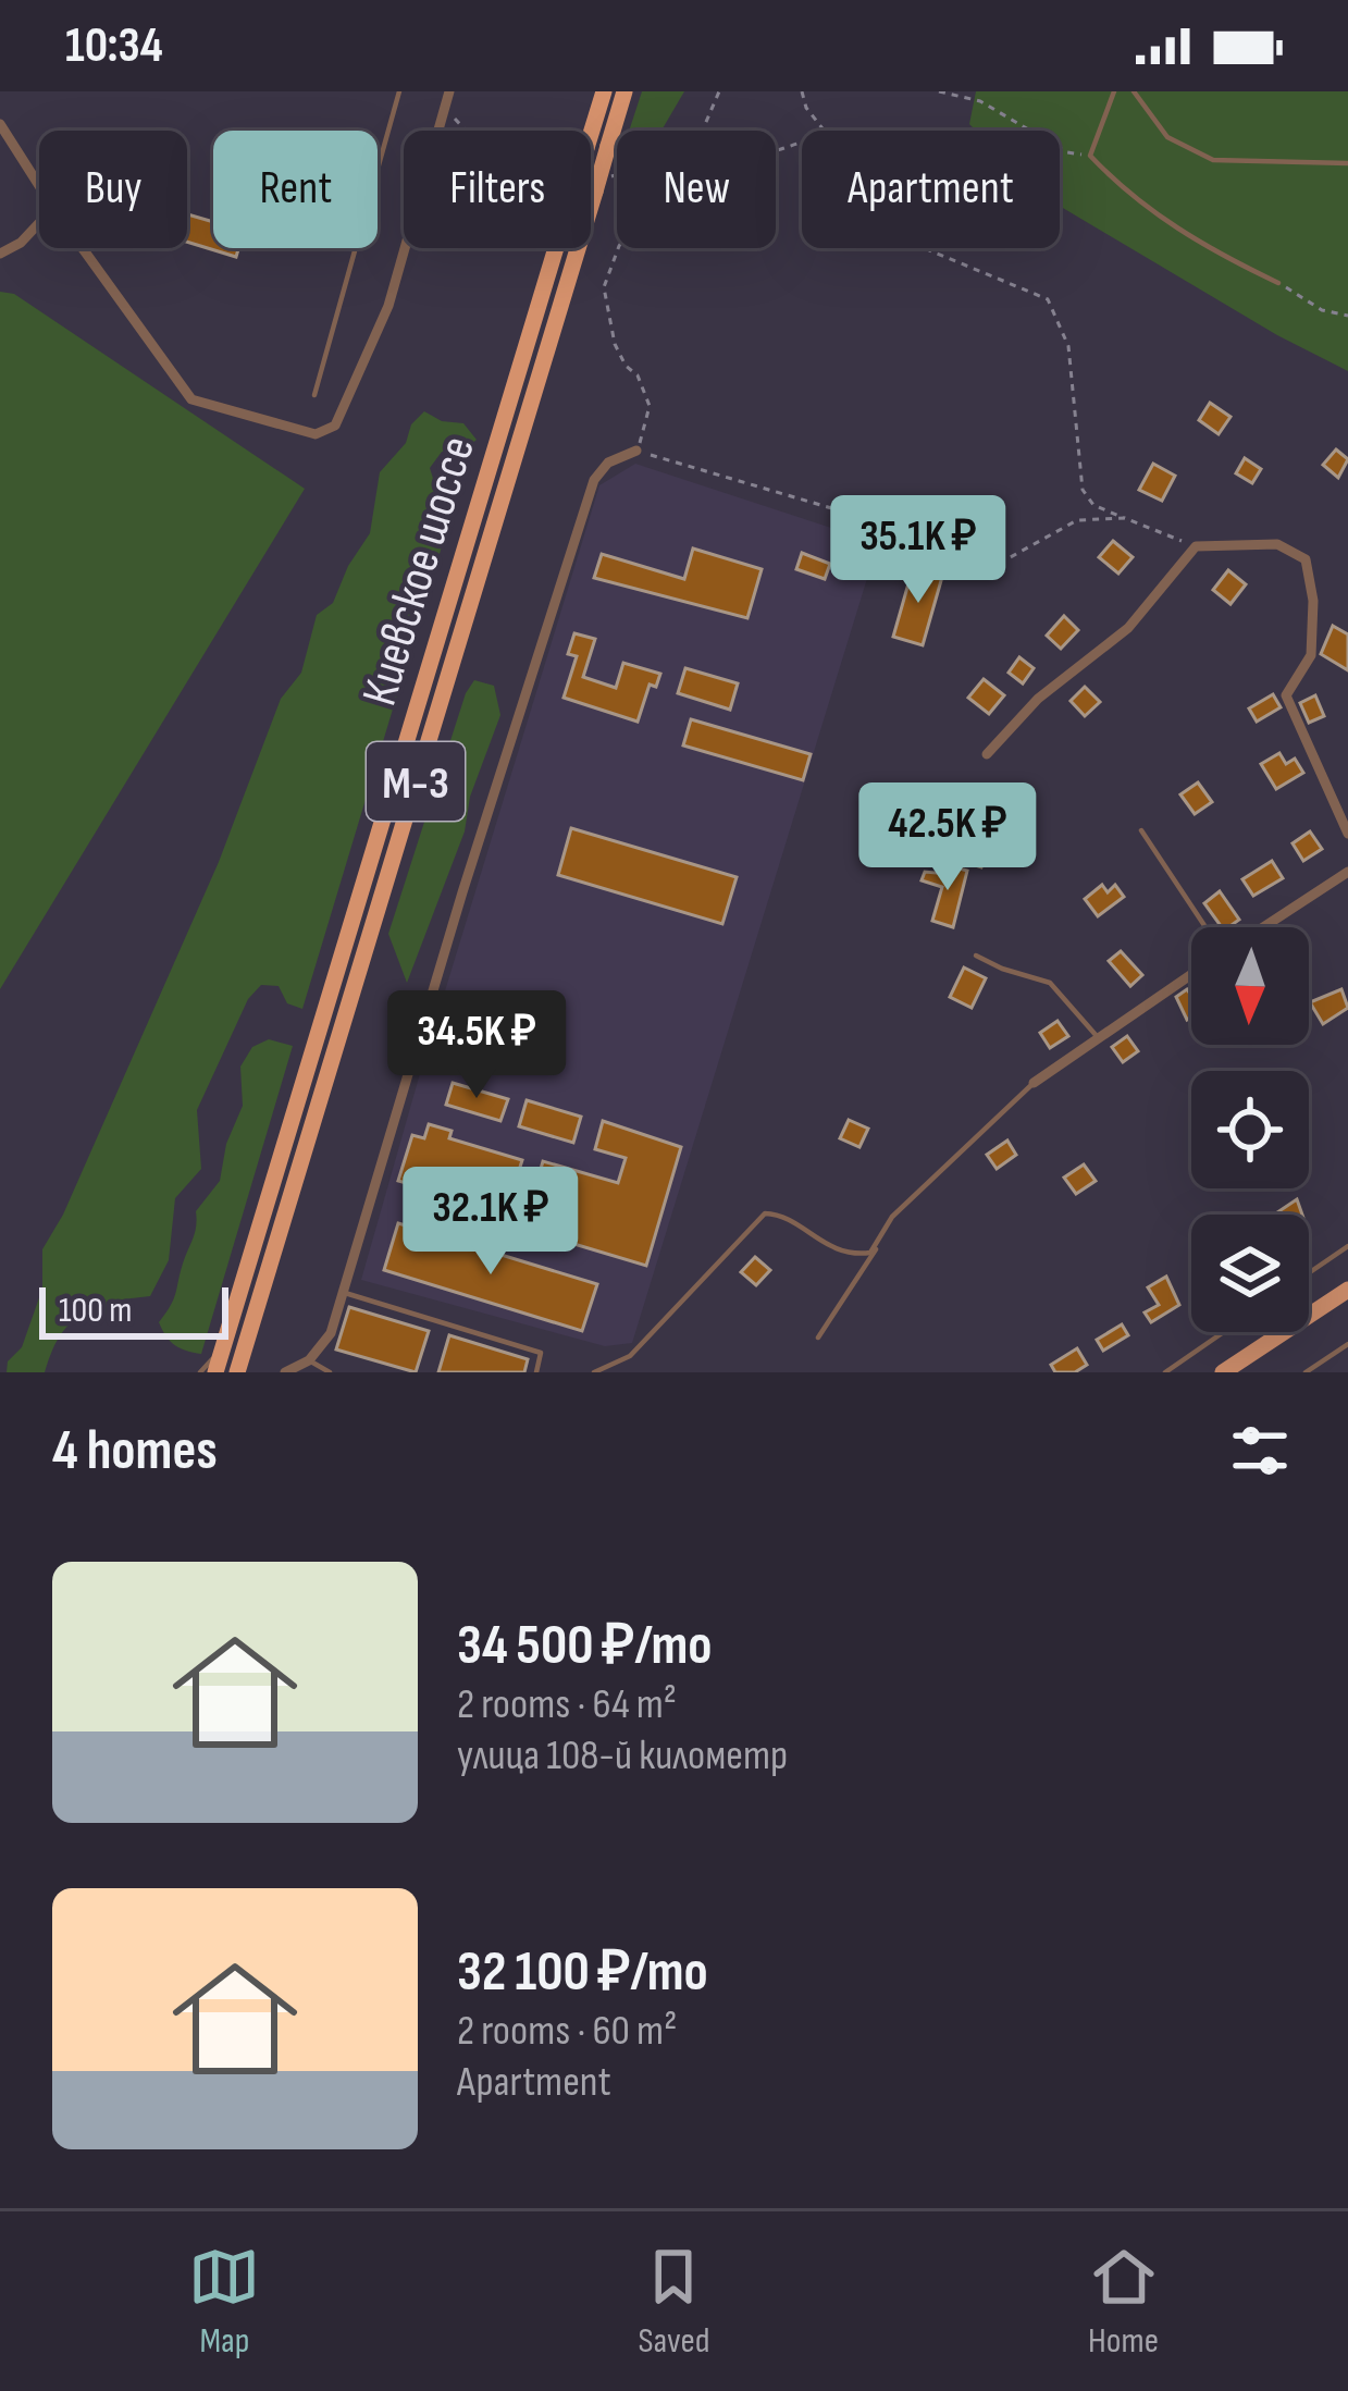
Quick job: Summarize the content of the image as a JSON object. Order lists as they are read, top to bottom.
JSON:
{
  "streets": {
    "highway": ["Киевское шоссе", "М-3"]
  },
  "scale_bar": "100 m",
  "north": "bottom",
  "page": {
    "status": "10:34",
    "chip": [
      "Buy",
      "Rent",
      "Filters",
      "New",
      "Apartment"
    ],
    "price": [
      "35.1K ₽",
      "42.5K ₽",
      "34.5K ₽",
      "32.1K ₽"
    ],
    "scale": "100 m",
    "heading": "4 homes",
    "list": [
      {
        "name": "34 500 ₽/mo",
        "note": "2 rooms · 64 m² · улица 108-й километр"
      },
      {
        "name": "32 100 ₽/mo",
        "note": "2 rooms · 60 m² · Apartment"
      }
    ],
    "tabs": ["Map", "Saved", "Home"]
  }
}
